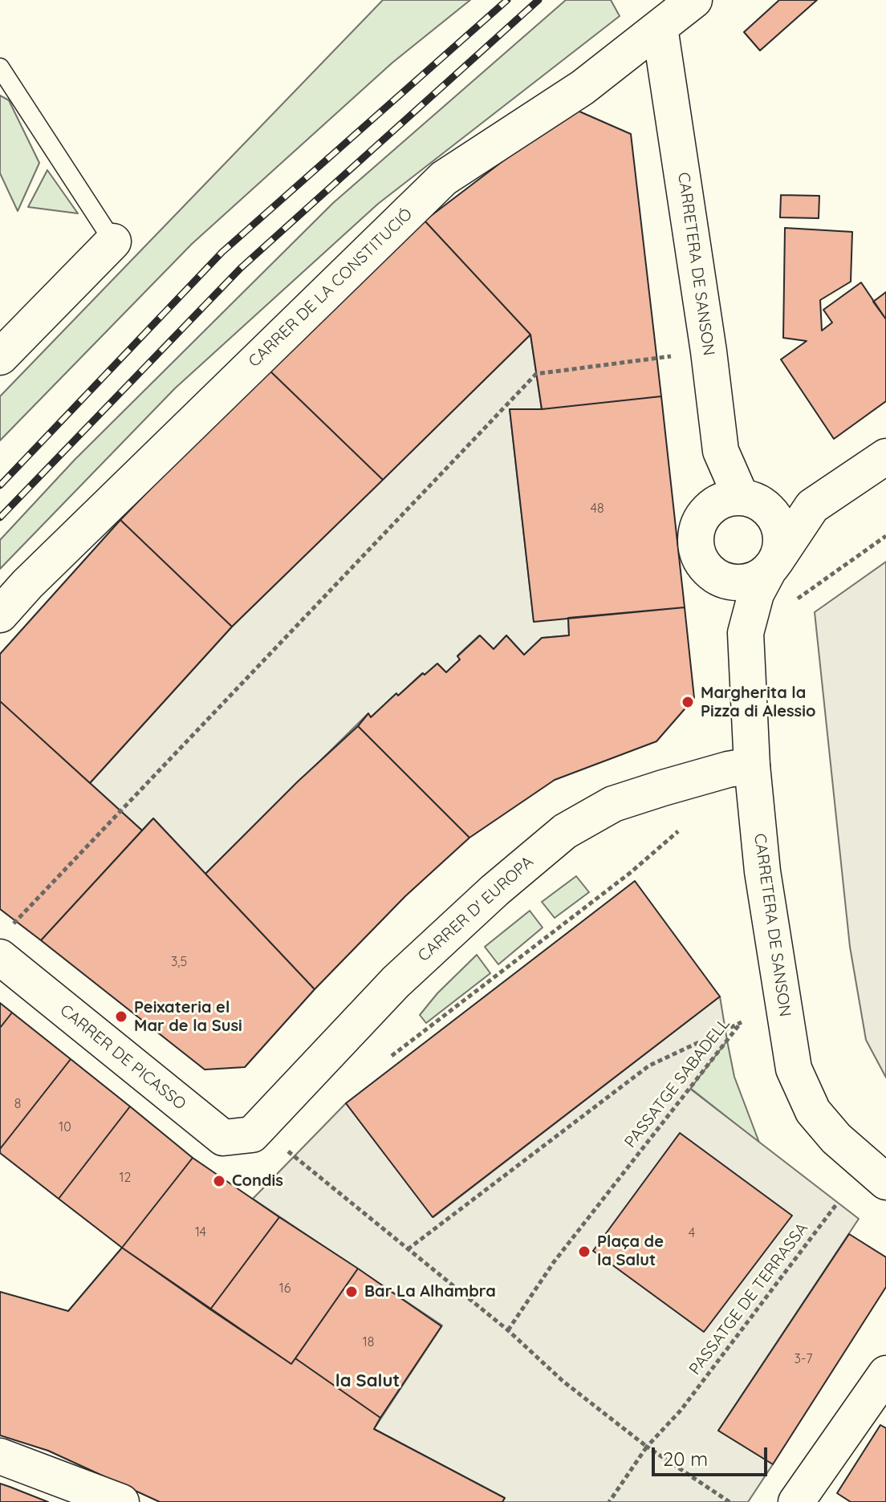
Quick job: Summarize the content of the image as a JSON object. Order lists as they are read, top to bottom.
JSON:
{
  "streets": {
    "street": [
      "CARRETERA DE SANSON",
      "CARRER DE LA CONSTITUCIÓ",
      "CARRER D' EUROPA",
      "CARRER DE PICASSO"
    ],
    "path": ["PASSATGE SABADELL", "PASSATGE DE TERRASSA"]
  },
  "crossings": [
    ["CARRETERA DE SANSON", "CARRER DE LA CONSTITUCIÓ"],
    ["CARRETERA DE SANSON", "CARRER D' EUROPA"],
    ["CARRER D' EUROPA", "CARRER DE PICASSO"]
  ],
  "districts": ["la Salut"],
  "places": [
    "Margherita la Pizza di Alessio",
    "Peixateria el Mar de la Susi",
    "Condis",
    "Plaça de la Salut",
    "Bar La Alhambra"
  ],
  "house_numbers": [
    "48",
    "3,5",
    "8",
    "10",
    "12",
    "14",
    "4",
    "16",
    "18",
    "3-7"
  ],
  "scale_bar": "20 m"
}
